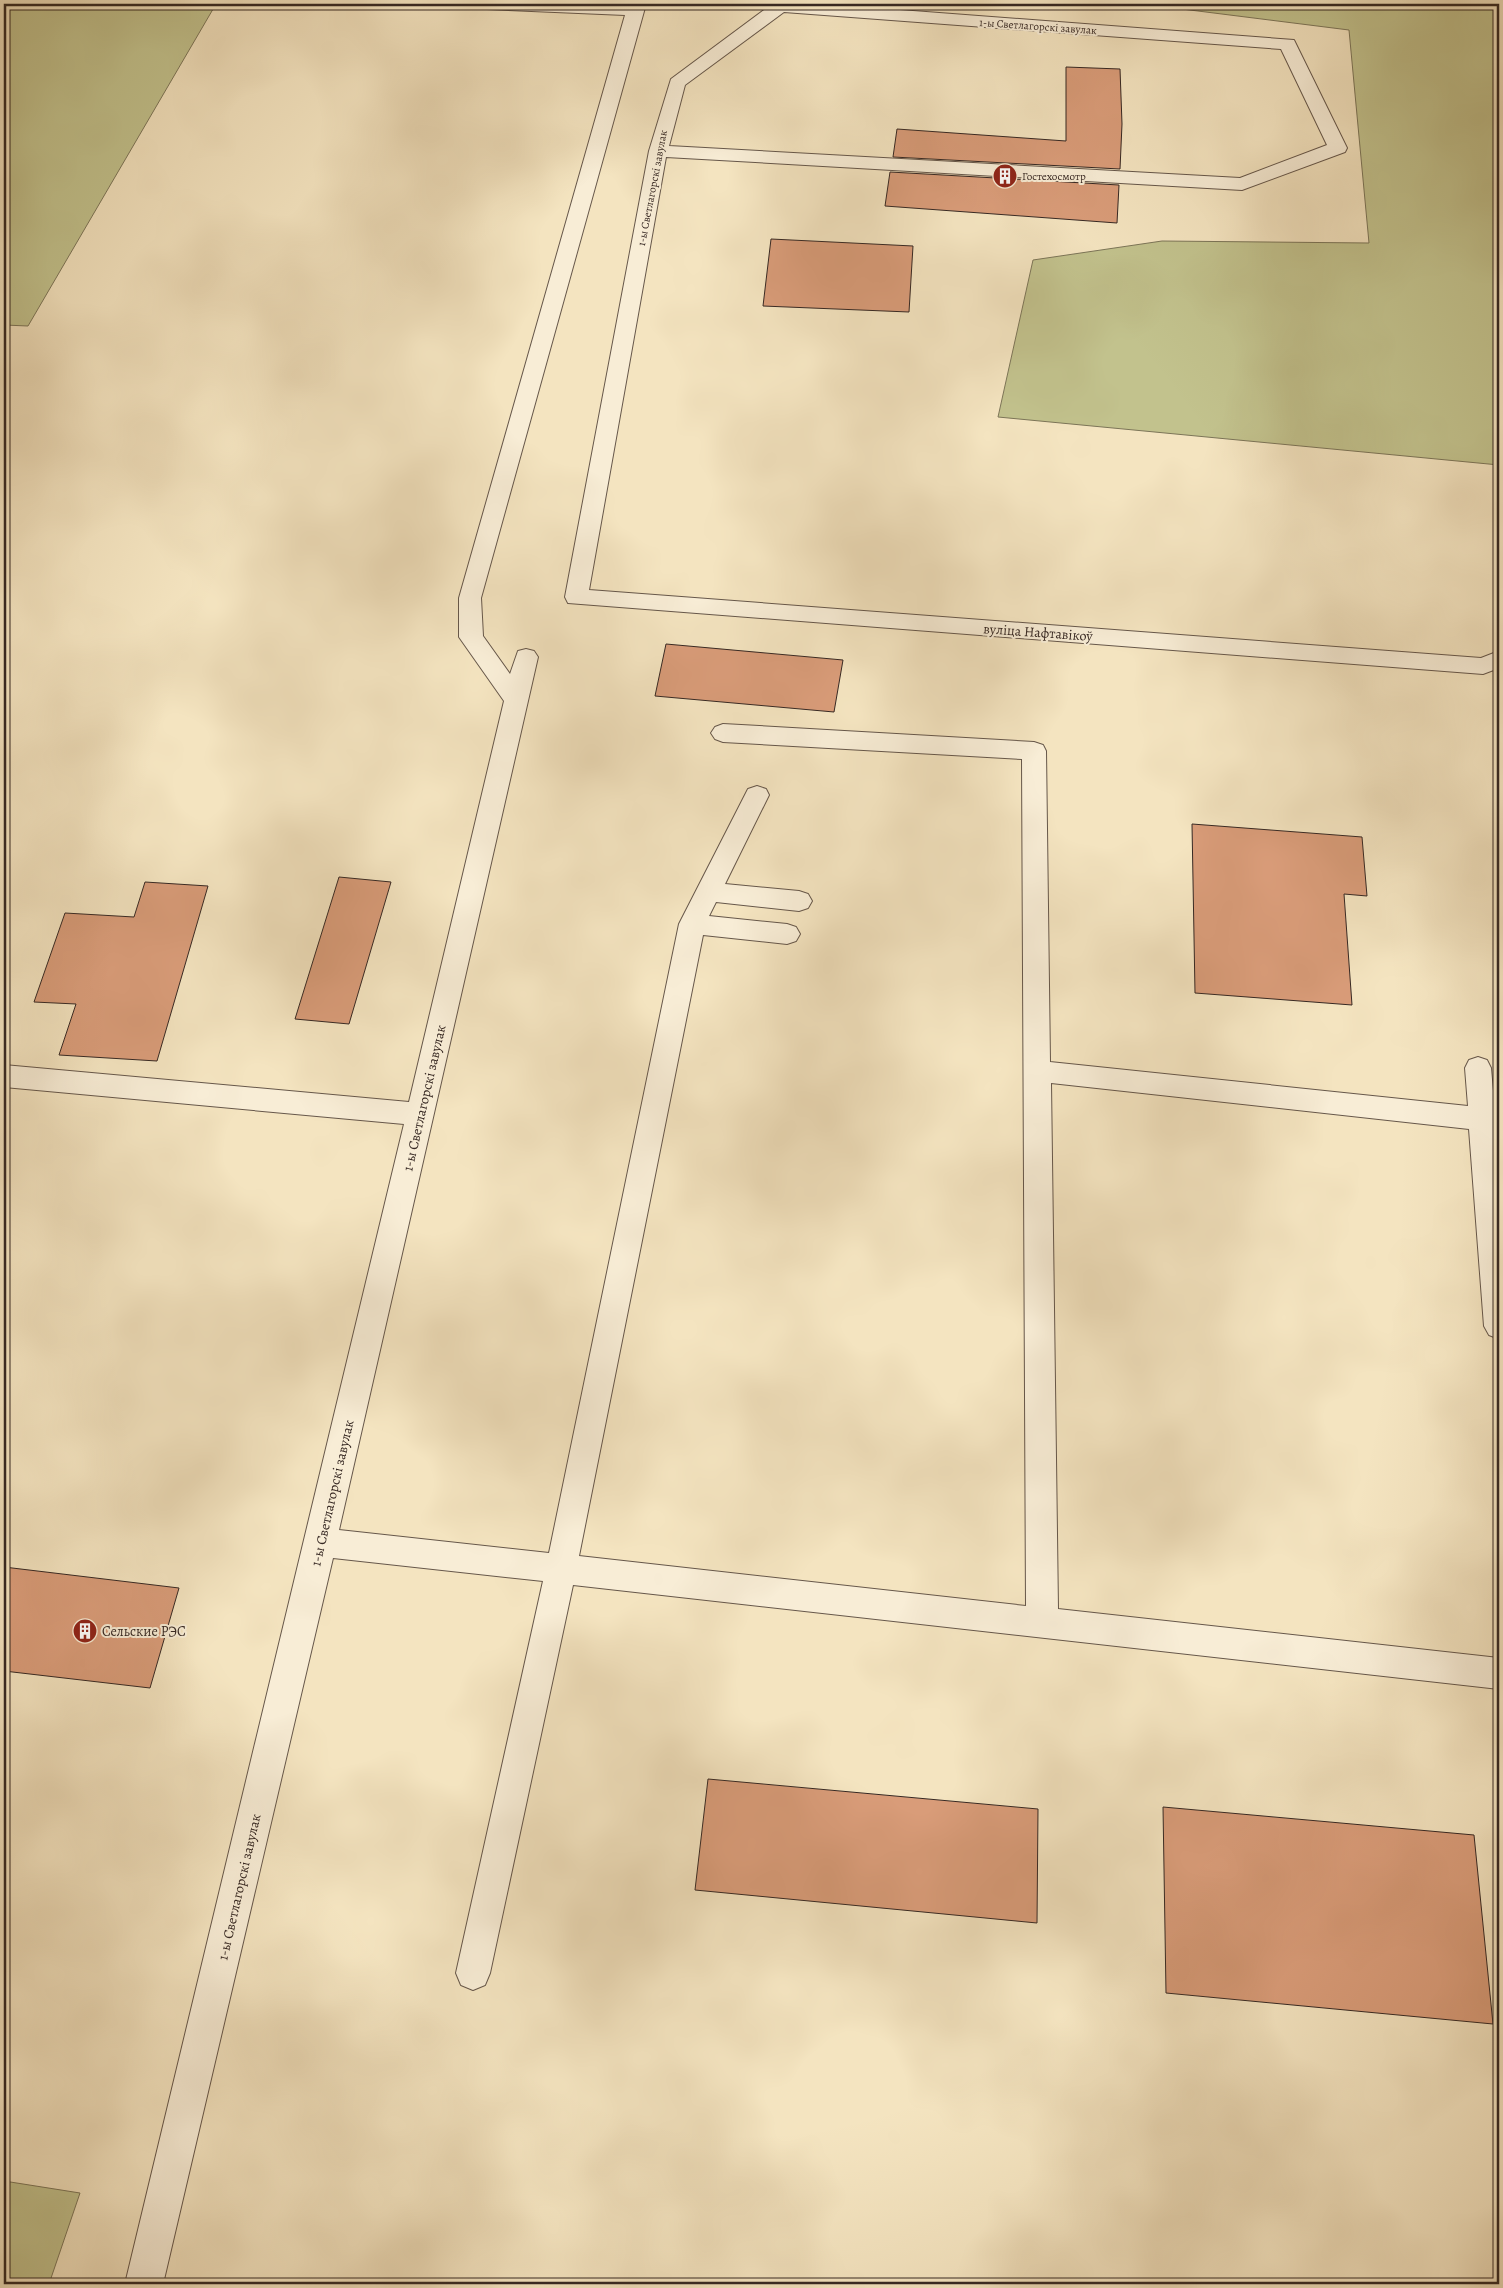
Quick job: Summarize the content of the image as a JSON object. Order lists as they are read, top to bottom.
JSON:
{
  "streets": {
    "street": ["1-ы Светлагорскі завулак", "вуліца Нафтавікоў"]
  },
  "crossings": [
    ["1-ы Светлагорскі завулак", "вуліца Нафтавікоў"]
  ],
  "places": {
    "building": ["Гостехосмотр", "Сельские РЭС"]
  }
}
